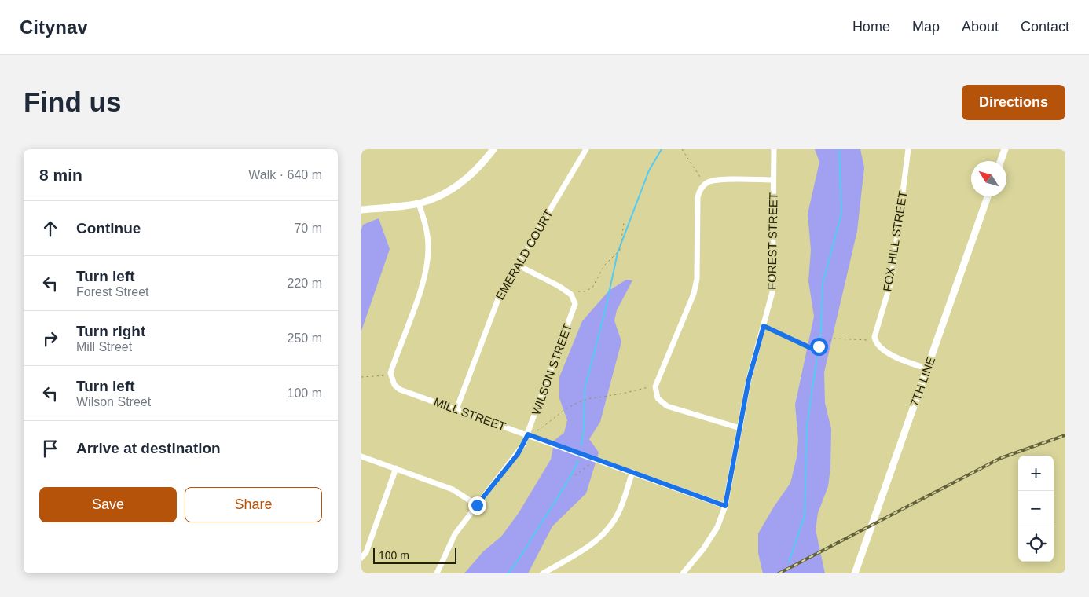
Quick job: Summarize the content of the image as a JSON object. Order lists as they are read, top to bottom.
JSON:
{
  "streets": {
    "street": [
      "FOREST STREET",
      "FOX HILL STREET",
      "EMERALD COURT",
      "WILSON STREET",
      "7TH LINE",
      "MILL STREET"
    ]
  },
  "crossings": [
    ["FOREST STREET", "MILL STREET"],
    ["FOX HILL STREET", "7TH LINE"],
    ["EMERALD COURT", "WILSON STREET"],
    ["EMERALD COURT", "MILL STREET"],
    ["WILSON STREET", "MILL STREET"]
  ],
  "scale_bar": "100 m",
  "north": "top left",
  "page": {
    "header": "Citynav",
    "nav": [
      "Home",
      "Map",
      "About",
      "Contact"
    ],
    "buttons": [
      "Directions",
      ["Save", "Share"]
    ],
    "title": "Find us",
    "heading": ["8 min", "Walk · 640 m"],
    "list": [
      ["Continue", "70 m"],
      ["Turn left", "Forest Street", "220 m"],
      ["Turn right", "Mill Street", "250 m"],
      ["Turn left", "Wilson Street", "100 m"],
      "Arrive at destination"
    ],
    "map_buttons": ["+", "−"],
    "scale": "100 m"
  }
}
